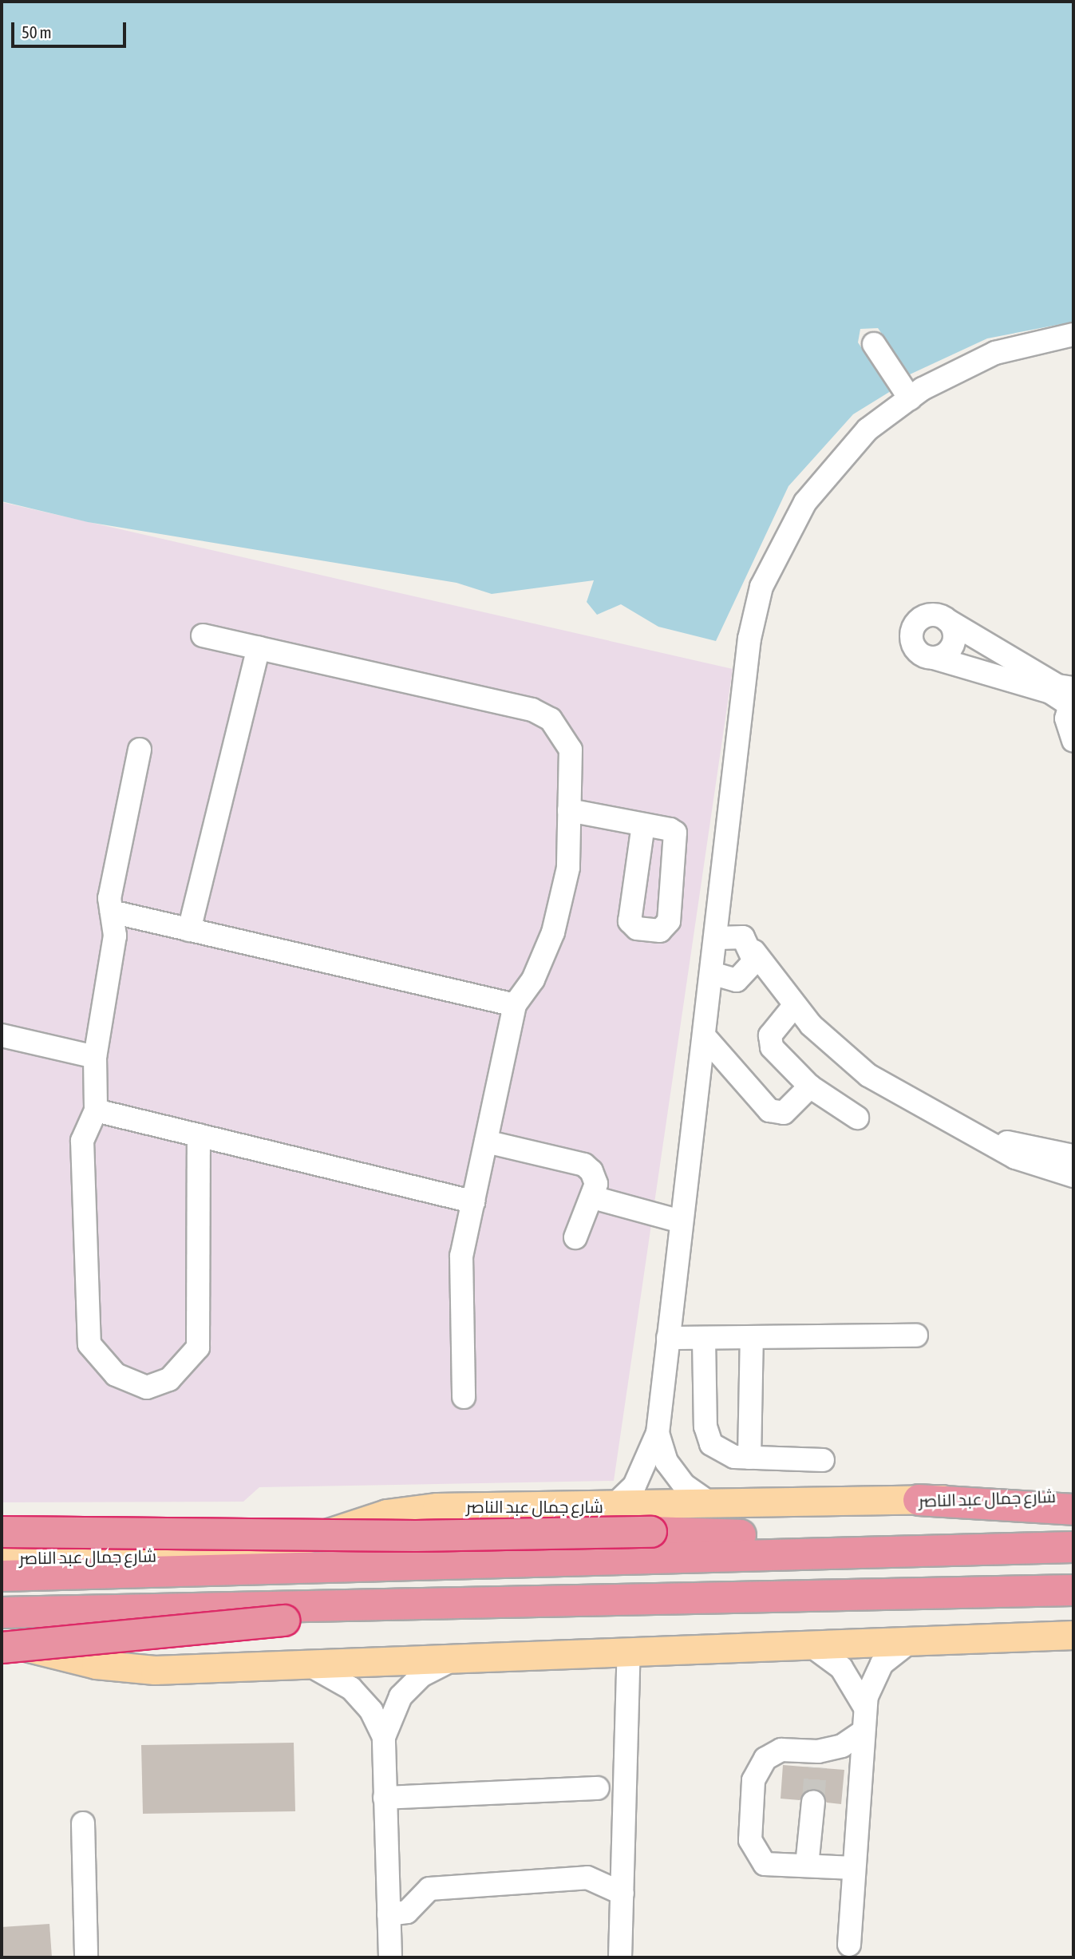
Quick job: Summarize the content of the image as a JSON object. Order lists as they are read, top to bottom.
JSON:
{
  "streets": {
    "highway": ["شارع جمال عبد الناصر"]
  },
  "scale_bar": "50 m"
}
